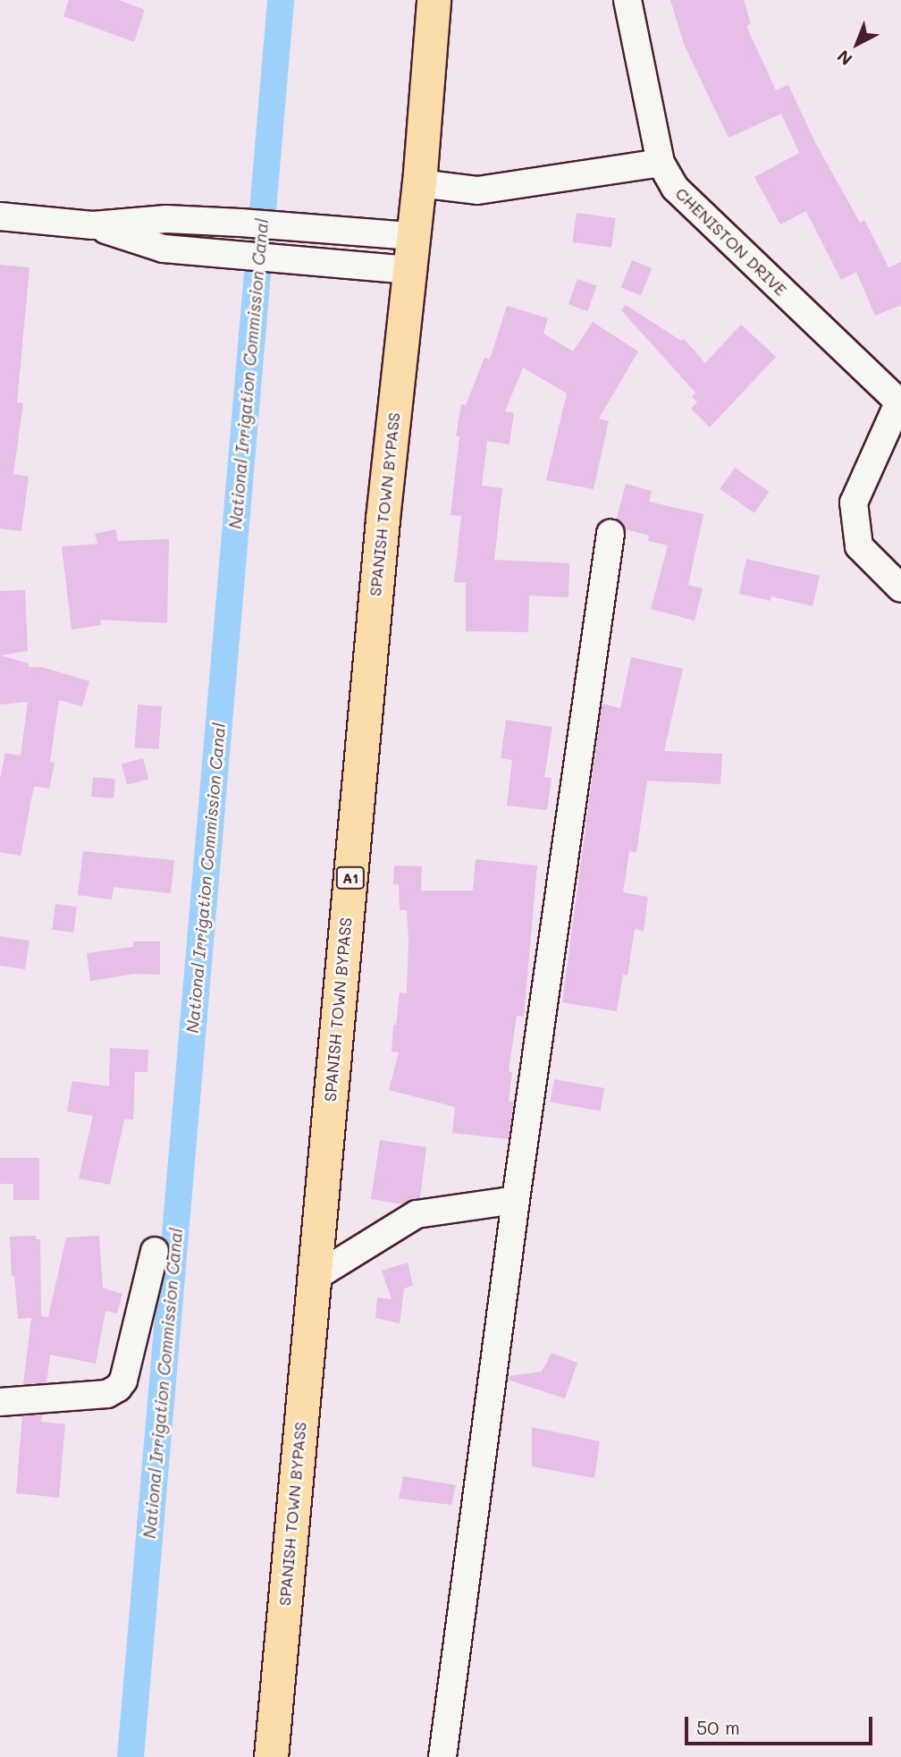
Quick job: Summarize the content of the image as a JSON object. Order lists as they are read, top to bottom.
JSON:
{
  "streets": {
    "main road": ["SPANISH TOWN BYPASS", "A1"],
    "street": ["CHENISTON DRIVE"]
  },
  "water": ["National Irrigation Commission Canal"],
  "scale_bar": "50 m",
  "north": "bottom left"
}
